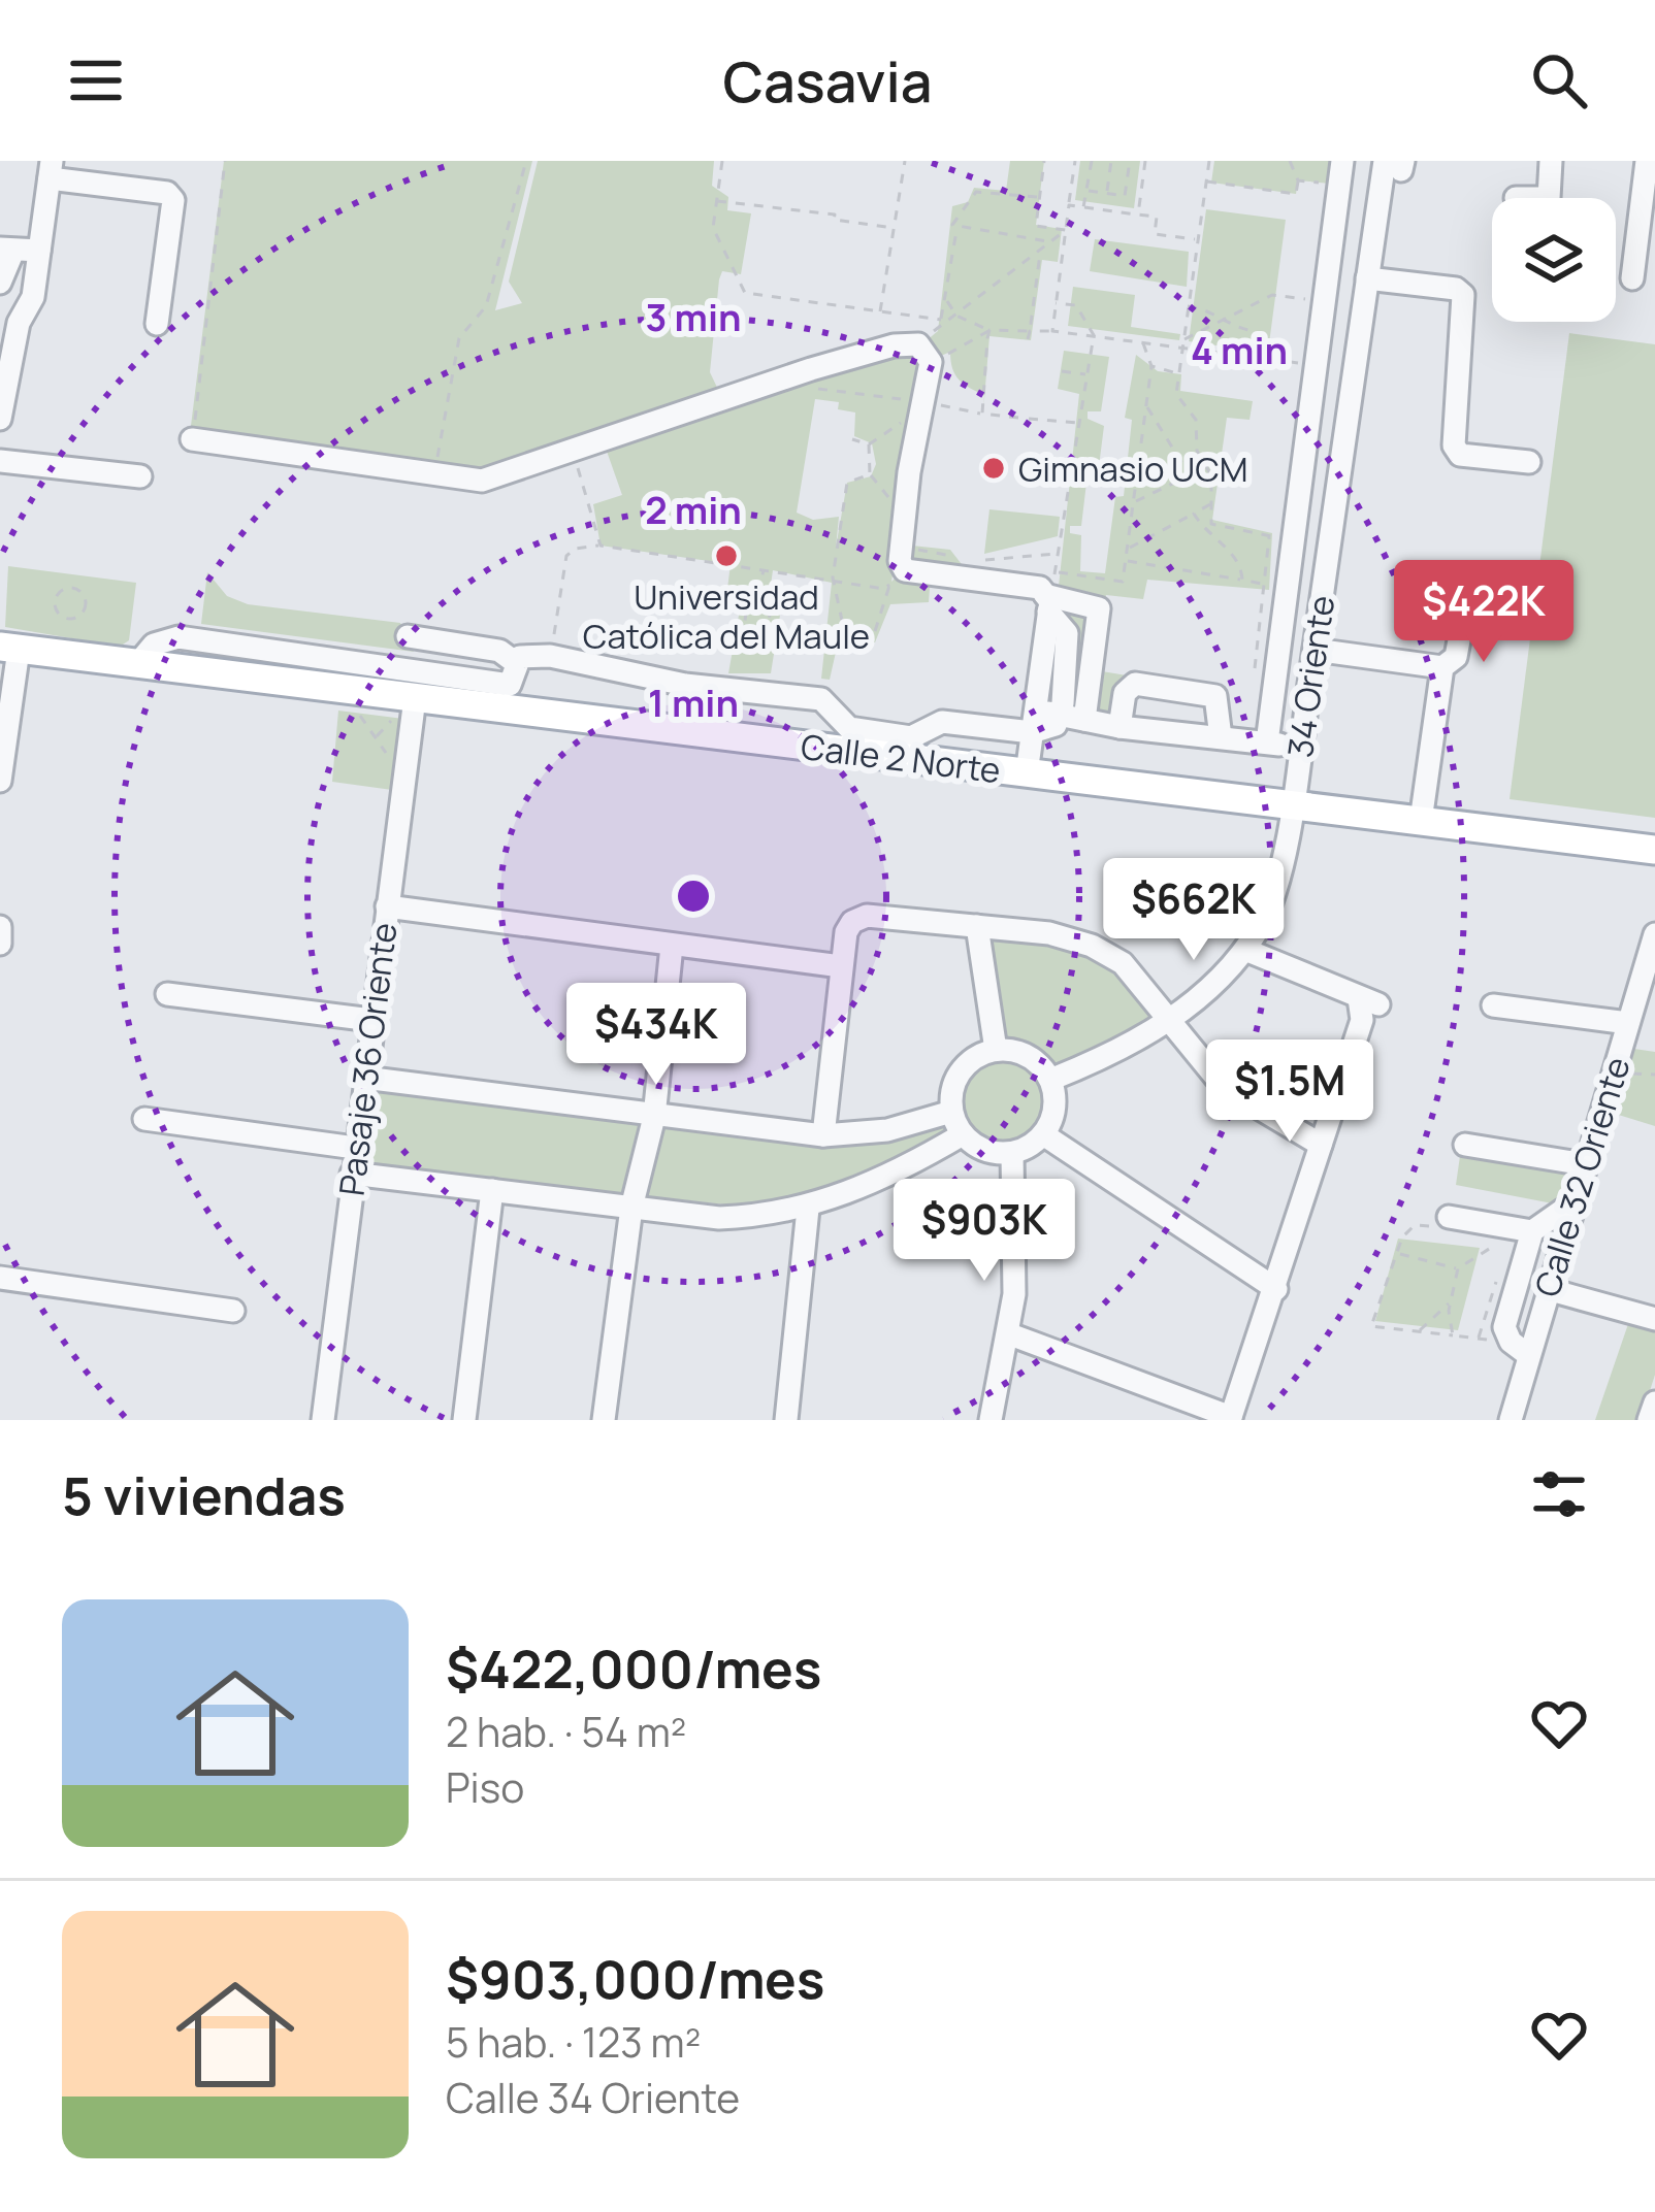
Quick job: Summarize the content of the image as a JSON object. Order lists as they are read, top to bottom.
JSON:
{
  "streets": {
    "main road": ["Calle 2 Norte"],
    "street": ["34 Oriente", "Pasaje 36 Oriente", "Calle 32 Oriente"]
  },
  "crossings": [
    ["34 Oriente", "Calle 2 Norte"],
    ["Calle 2 Norte", "Pasaje 36 Oriente"]
  ],
  "places": ["Gimnasio UCM", "Universidad Católica del Maule"],
  "page": {
    "header": "Casavia",
    "price": [
      "$422K",
      "$662K",
      "$434K",
      "$1.5M",
      "$903K"
    ],
    "heading": "5 viviendas",
    "list": [
      {
        "name": "$422,000/mes",
        "note": "2 hab. · 54 m² · Piso"
      },
      {
        "name": "$903,000/mes",
        "note": "5 hab. · 123 m² · Calle 34 Oriente"
      }
    ]
  },
  "rings": [
    "3 min",
    "4 min",
    "2 min",
    "1 min"
  ]
}
